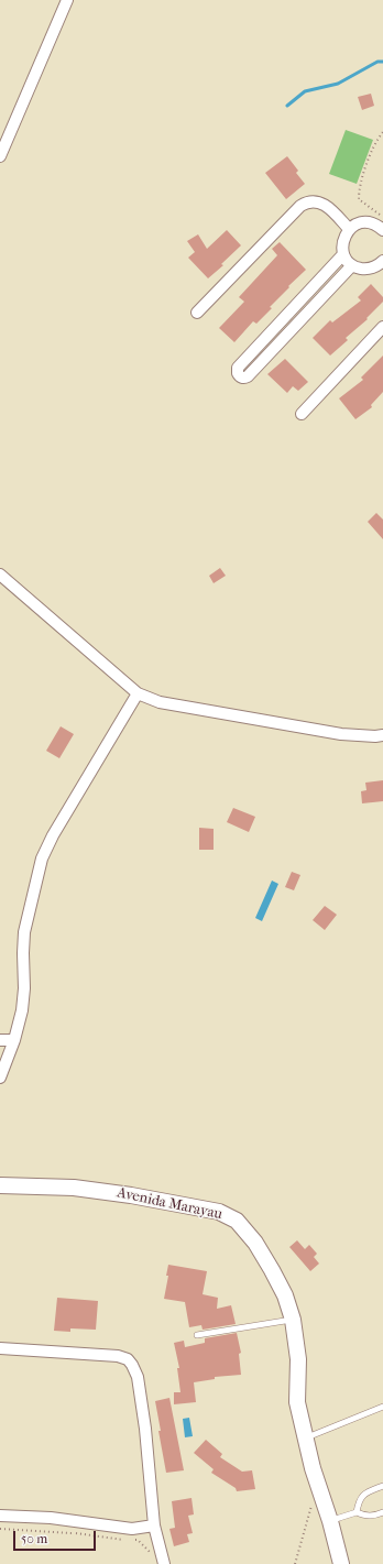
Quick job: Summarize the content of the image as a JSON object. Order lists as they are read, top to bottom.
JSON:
{
  "streets": {
    "street": ["Avenida Marayau"]
  },
  "scale_bar": "50 m"
}
